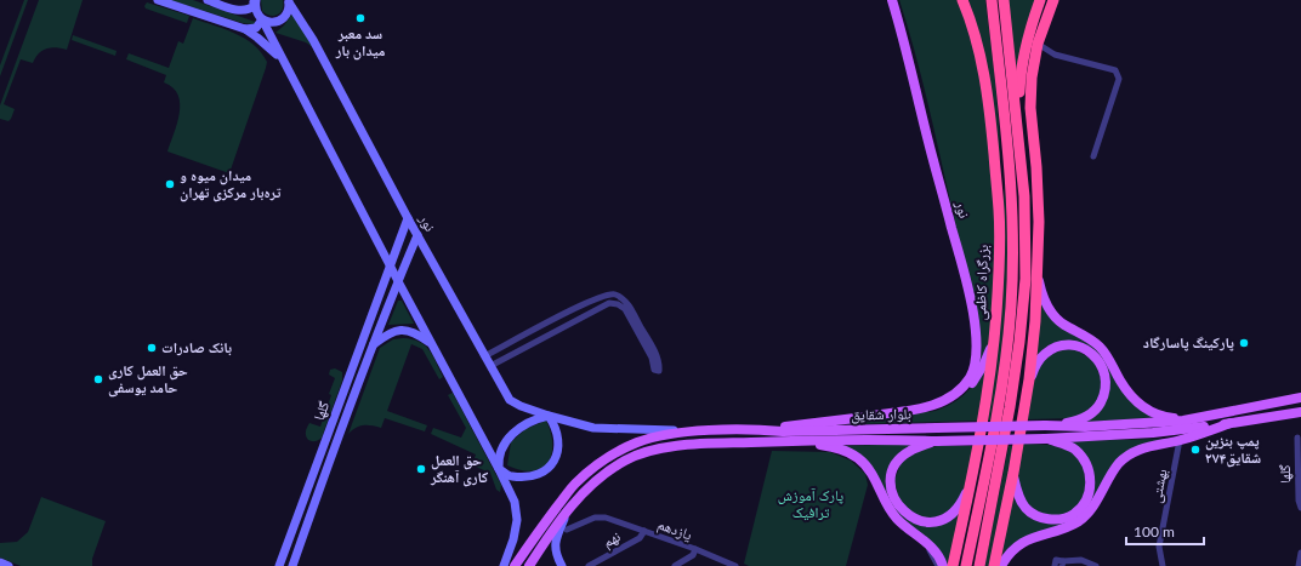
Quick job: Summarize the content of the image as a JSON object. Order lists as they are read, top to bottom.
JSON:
{
  "streets": {
    "highway": ["بزرگراه کاظمی"],
    "main road": ["نور", "گلها", "بلوار شقایق"],
    "street": ["بهشتی", "یازدهم", "نهم"]
  },
  "crossings": [
    ["نور", "گلها"],
    ["نور", "بلوار شقایق"],
    ["یازدهم", "نهم"]
  ],
  "parks": ["پارک آموزش ترافیک"],
  "places": [
    "سد معبر میدان بار",
    "میدان میوه و تره‌بار مرکزی تهران",
    "پارکینگ پاسارگاد",
    "بانک صادرات",
    "حق العمل کاری حامد یوسفی",
    "پمپ بنزین ۲۷۴شقایق",
    "حق العمل کاری آهنگر"
  ],
  "scale_bar": "100 m"
}
